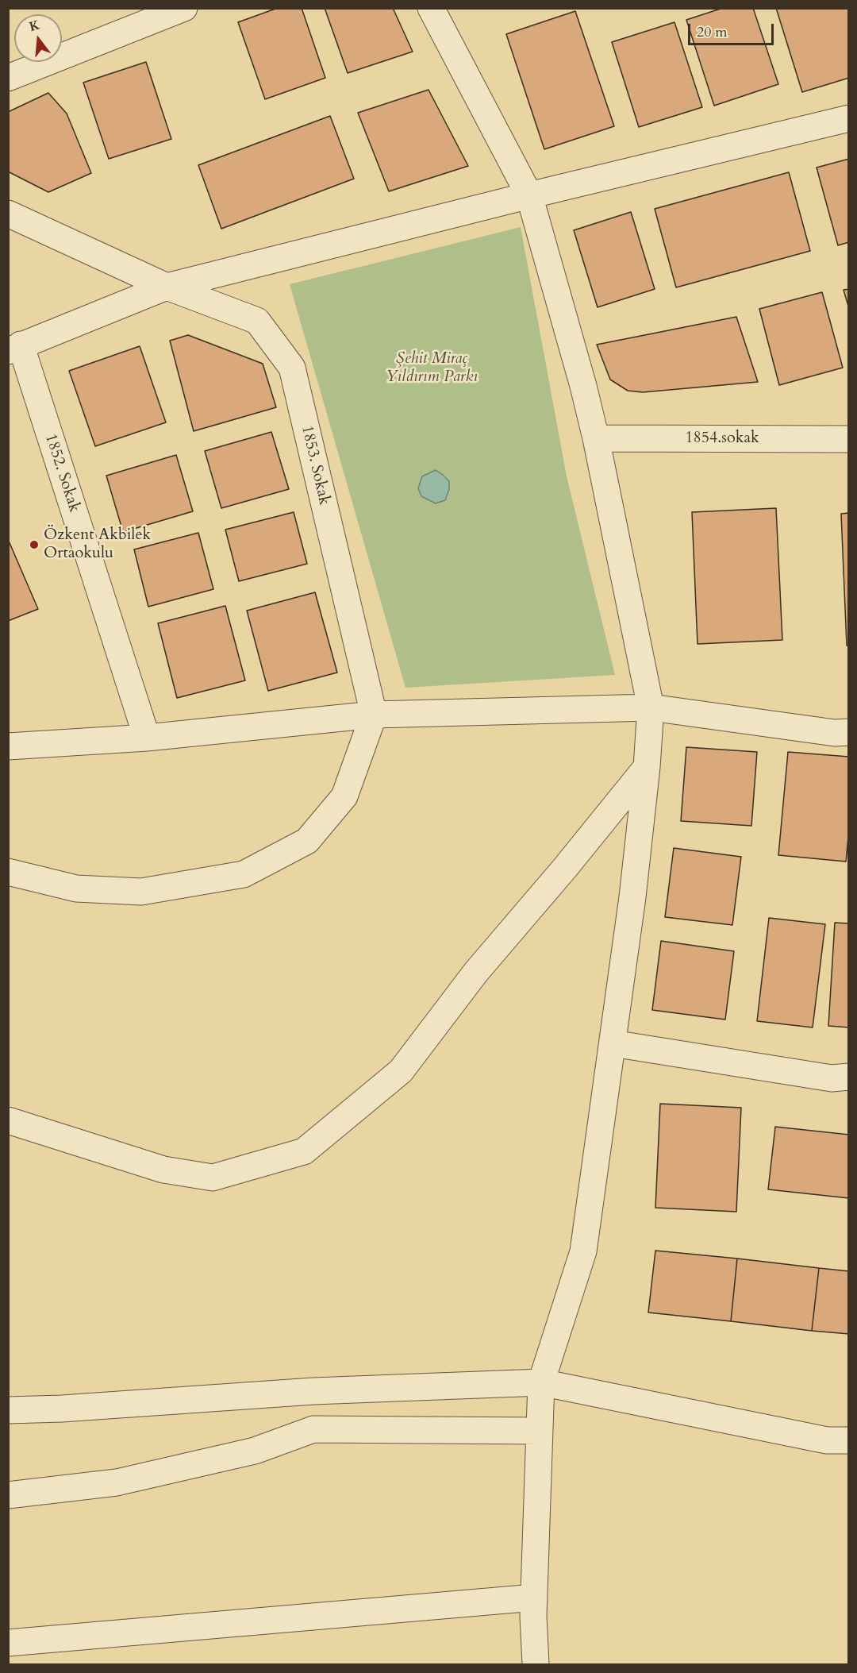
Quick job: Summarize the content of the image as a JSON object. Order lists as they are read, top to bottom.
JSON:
{
  "streets": {
    "street": ["1854.sokak", "1853. Sokak", "1852. Sokak"]
  },
  "parks": ["Şehit Miraç Yıldırım Parkı"],
  "places": ["Özkent Akbilek Ortaokulu"],
  "scale_bar": "20 m",
  "north": "top"
}
